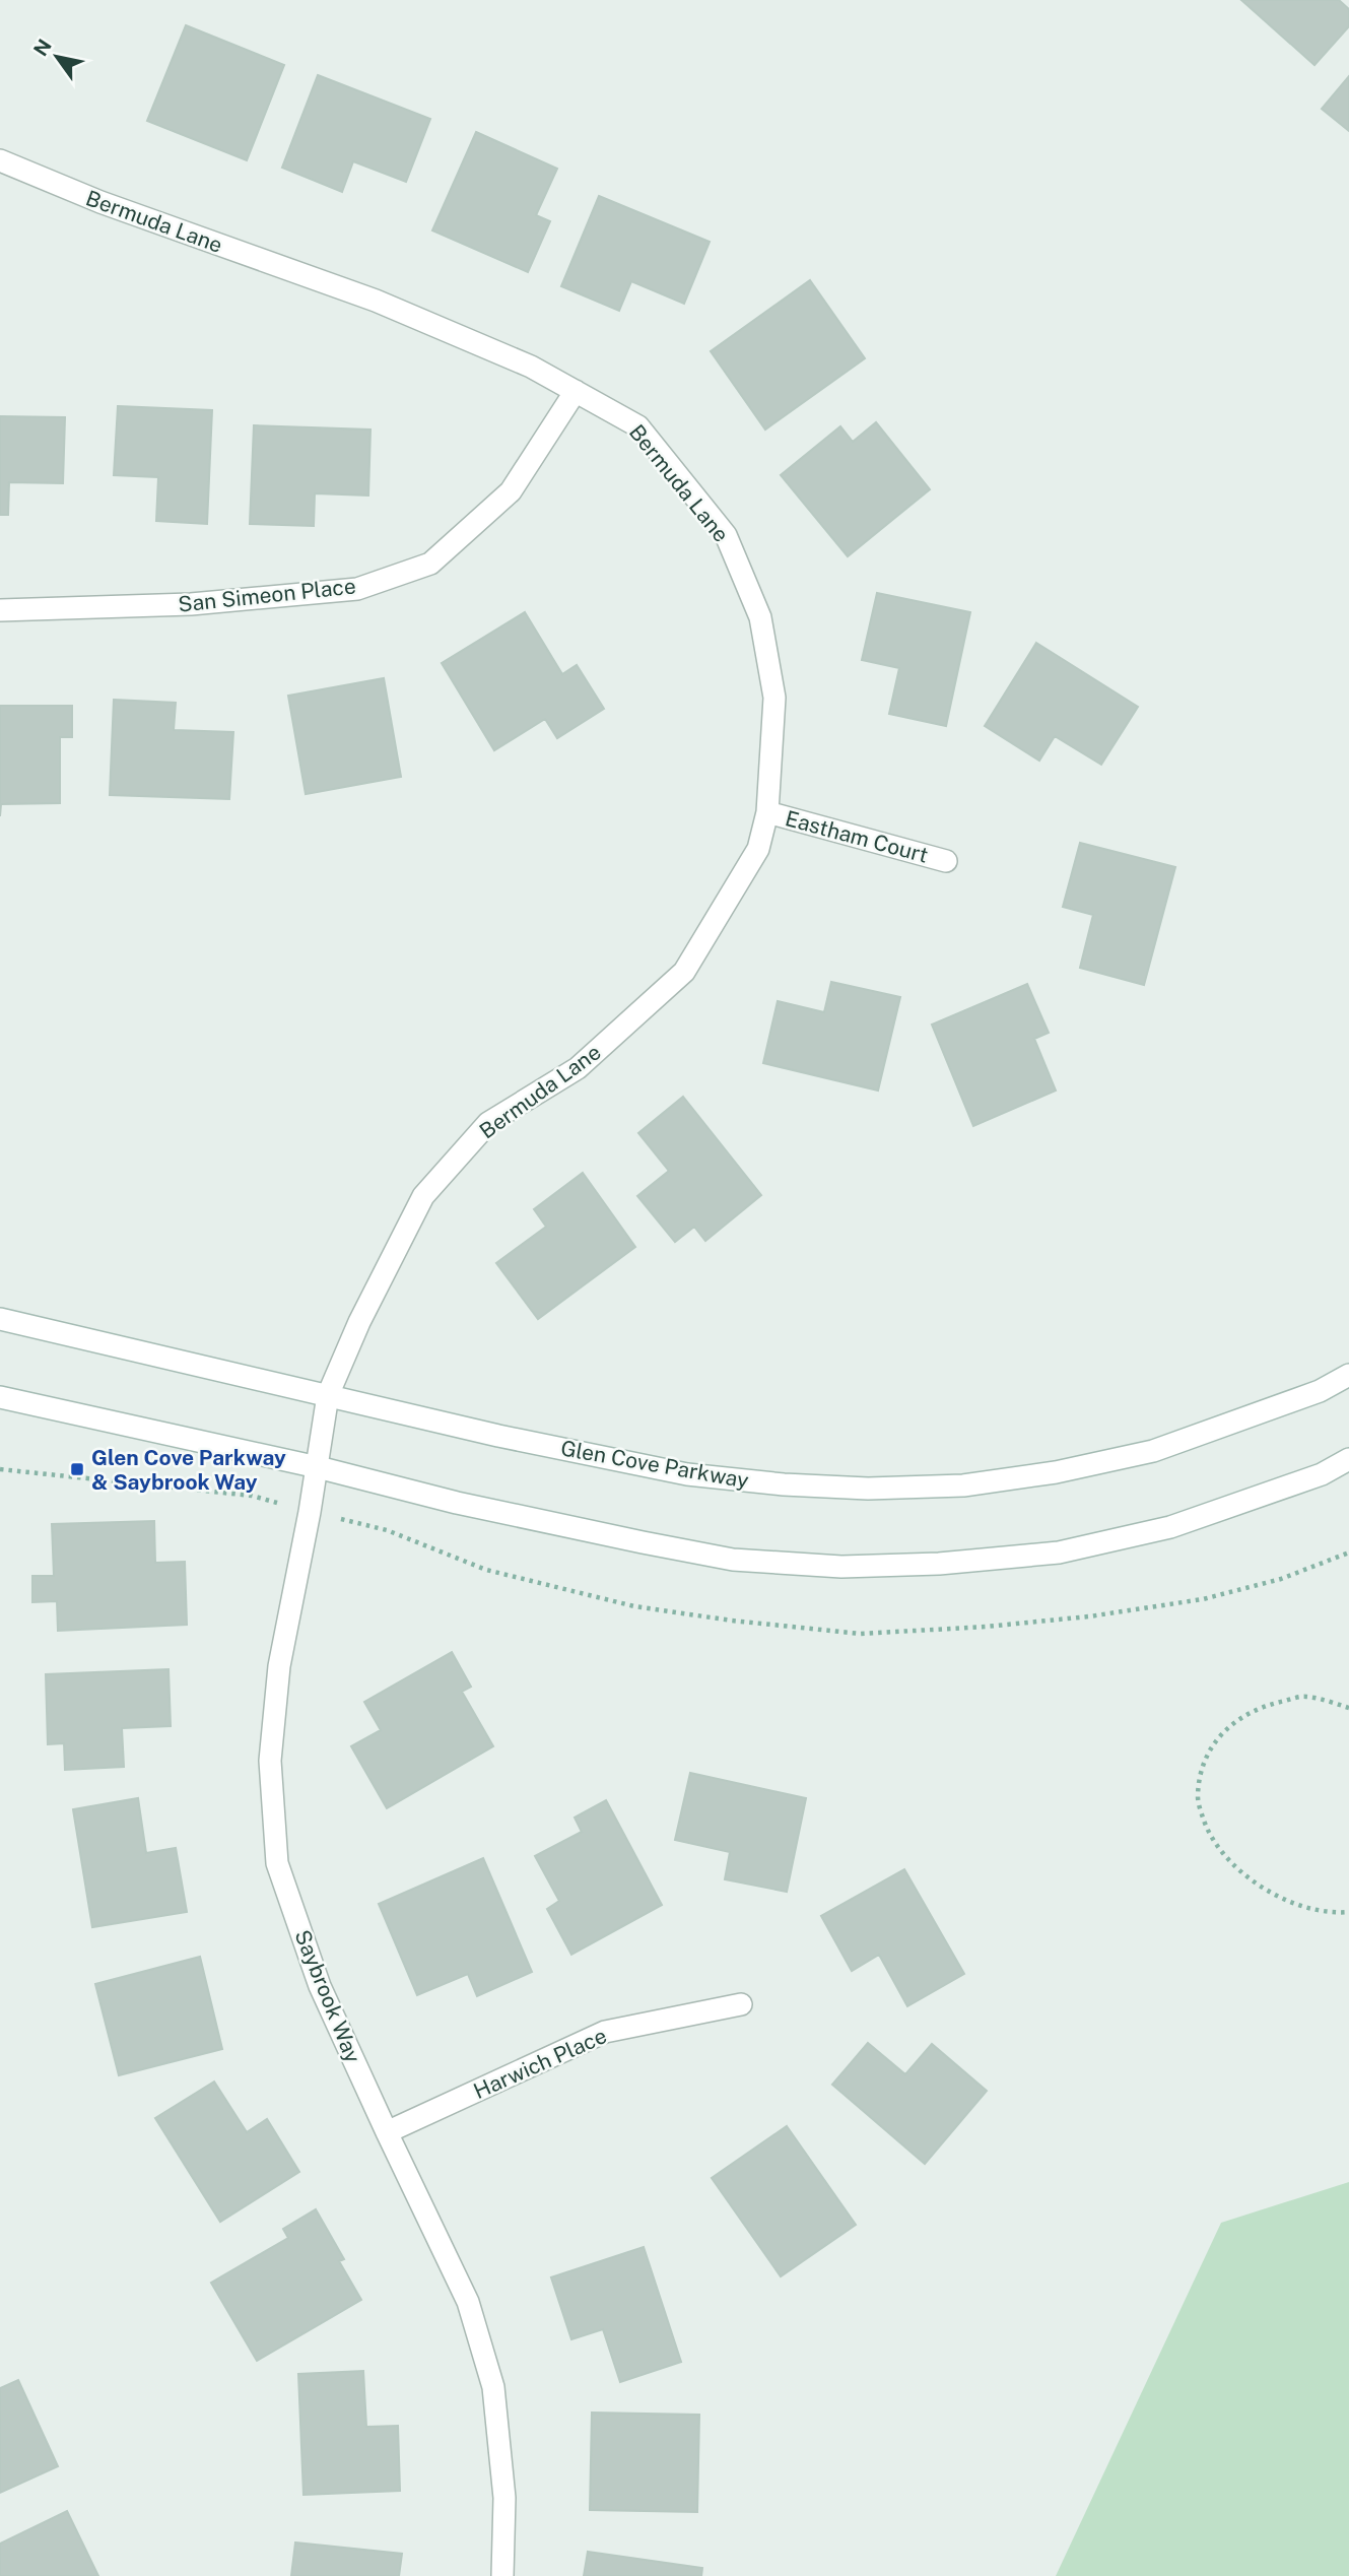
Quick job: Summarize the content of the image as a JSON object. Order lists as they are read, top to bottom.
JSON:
{
  "streets": {
    "street": [
      "Bermuda Lane",
      "San Simeon Place",
      "Eastham Court",
      "Glen Cove Parkway",
      "Saybrook Way",
      "Harwich Place"
    ]
  },
  "crossings": [
    ["Bermuda Lane", "San Simeon Place"],
    ["Bermuda Lane", "Eastham Court"],
    ["Bermuda Lane", "Glen Cove Parkway"],
    ["Bermuda Lane", "Saybrook Way"],
    ["Glen Cove Parkway", "Saybrook Way"],
    ["Saybrook Way", "Harwich Place"]
  ],
  "places": {
    "transit": ["Glen Cove Parkway & Saybrook Way"]
  },
  "north": "top left"
}
